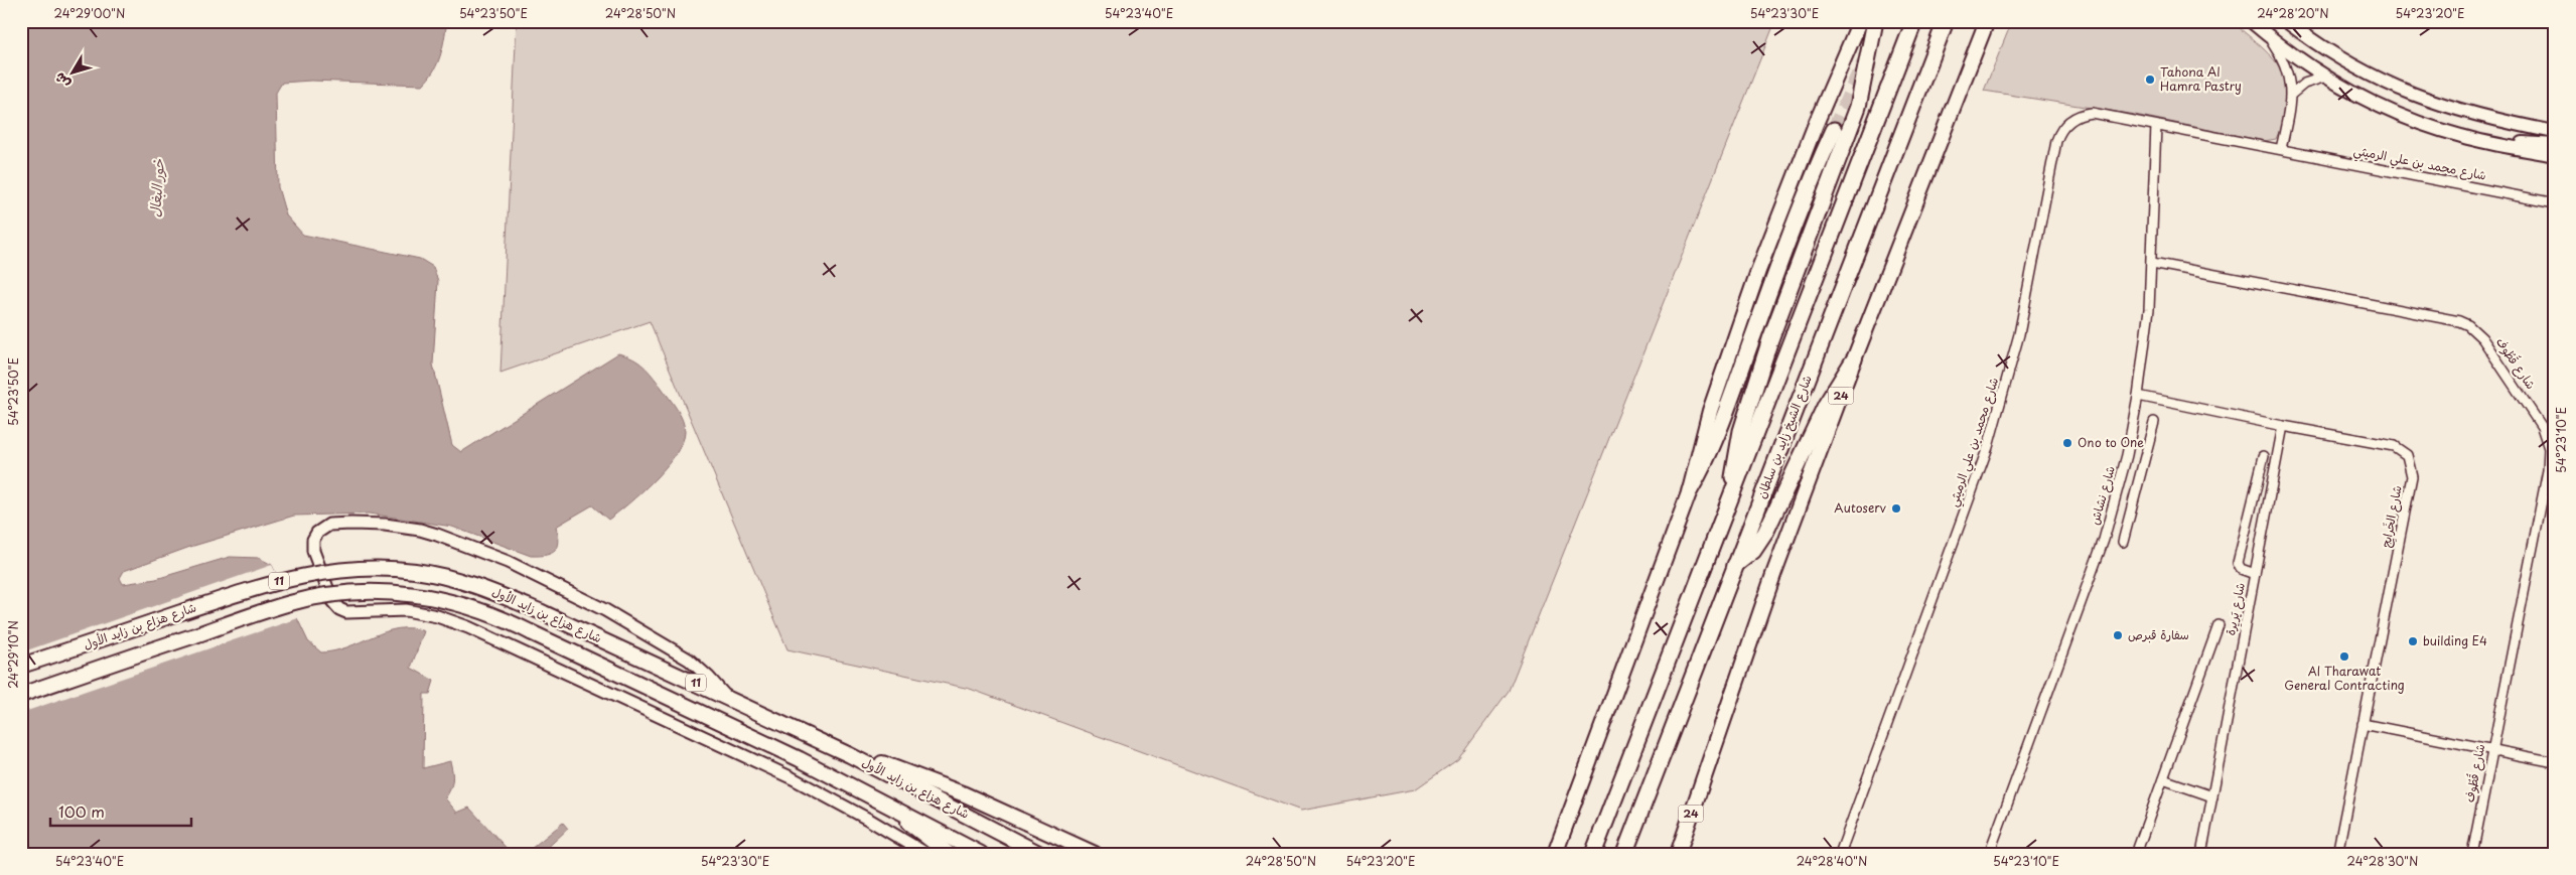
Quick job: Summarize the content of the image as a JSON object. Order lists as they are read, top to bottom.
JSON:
{
  "streets": {
    "highway": ["شارع الشيخ زايد بن سلطان"],
    "main road": ["24", "11", "شارع هزاع بن زايد الأول"],
    "street": [
      "شارع محمد بن علي الرميثي",
      "شارع قُطُوف",
      "شارع نشاش",
      "شارع الخَرايِج",
      "شارع يَريِرة"
    ]
  },
  "crossings": [
    ["شارع محمد بن علي الرميثي", "شارع نشاش"],
    ["شارع قُطُوف", "شارع نشاش"],
    ["شارع نشاش", "شارع الخَرايِج"],
    ["شارع الخَرايِج", "شارع يَريِرة"]
  ],
  "water": ["خور البغال"],
  "places": [
    "Tahona Al Hamra Pastry",
    "Ono to One",
    "Autoserv",
    "سفارة قبرص",
    "building E4",
    "Al Tharawat General Contracting"
  ],
  "scale_bar": "100 m",
  "north": "bottom left",
  "coordinates": [
    "24°29'00\"N",
    "54°23'50\"E",
    "24°28'50\"N",
    "54°23'40\"E",
    "54°23'30\"E",
    "24°28'20\"N",
    "54°23'20\"E",
    "54°23'10\"E",
    "24°29'10\"N",
    "24°28'40\"N",
    "24°28'30\"N"
  ]
}
